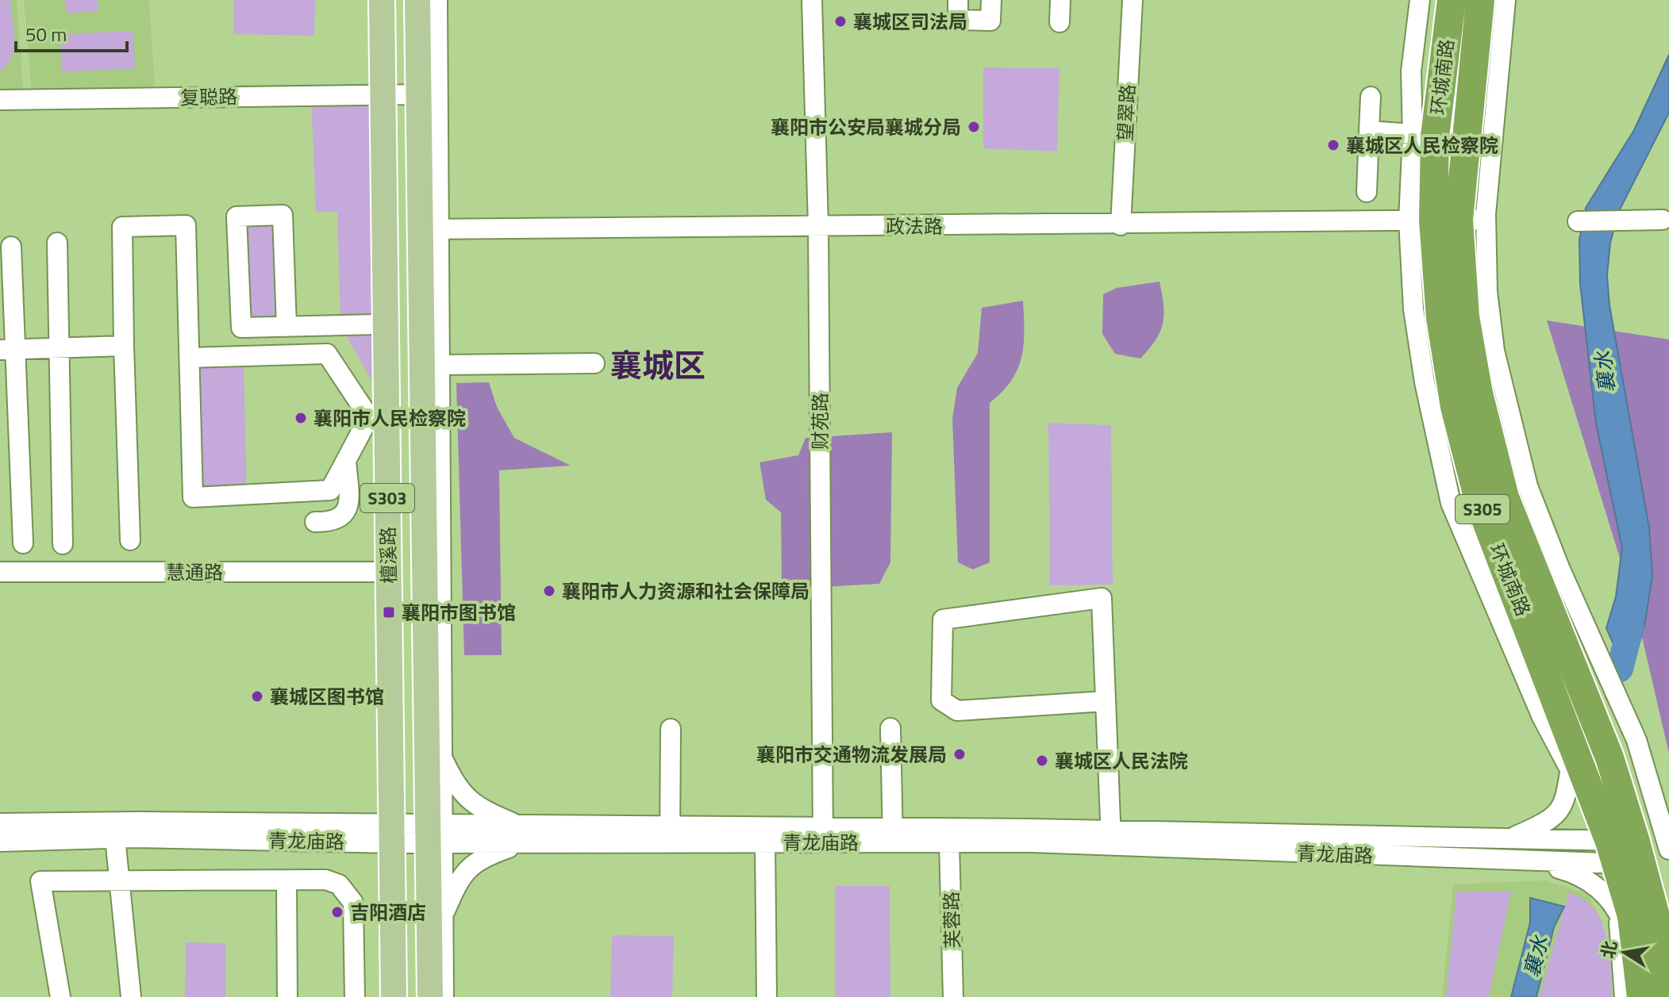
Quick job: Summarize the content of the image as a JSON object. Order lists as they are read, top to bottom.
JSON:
{
  "streets": {
    "highway": ["环城南路", "S305"],
    "main road": ["S303", "檀溪路"],
    "street": [
      "复聪路",
      "望翠路",
      "政法路",
      "财苑路",
      "慧通路",
      "青龙庙路",
      "芙蓉路"
    ]
  },
  "crossings": [
    ["环城南路", "政法路"],
    ["环城南路", "青龙庙路"],
    ["复聪路", "檀溪路"],
    ["望翠路", "政法路"],
    ["政法路", "财苑路"],
    ["政法路", "檀溪路"],
    ["财苑路", "青龙庙路"],
    ["檀溪路", "慧通路"],
    ["檀溪路", "青龙庙路"],
    ["青龙庙路", "芙蓉路"]
  ],
  "districts": ["襄城区"],
  "water": ["襄水"],
  "places": {
    "other": [
      "襄城区司法局",
      "襄阳市公安局襄城分局",
      "襄城区人民检察院",
      "襄阳市人民检察院",
      "襄阳市人力资源和社会保障局",
      "襄城区图书馆",
      "襄阳市交通物流发展局",
      "襄城区人民法院",
      "吉阳酒店"
    ],
    "transit": ["襄阳市图书馆"]
  },
  "scale_bar": "50 m",
  "north": "left"
}
